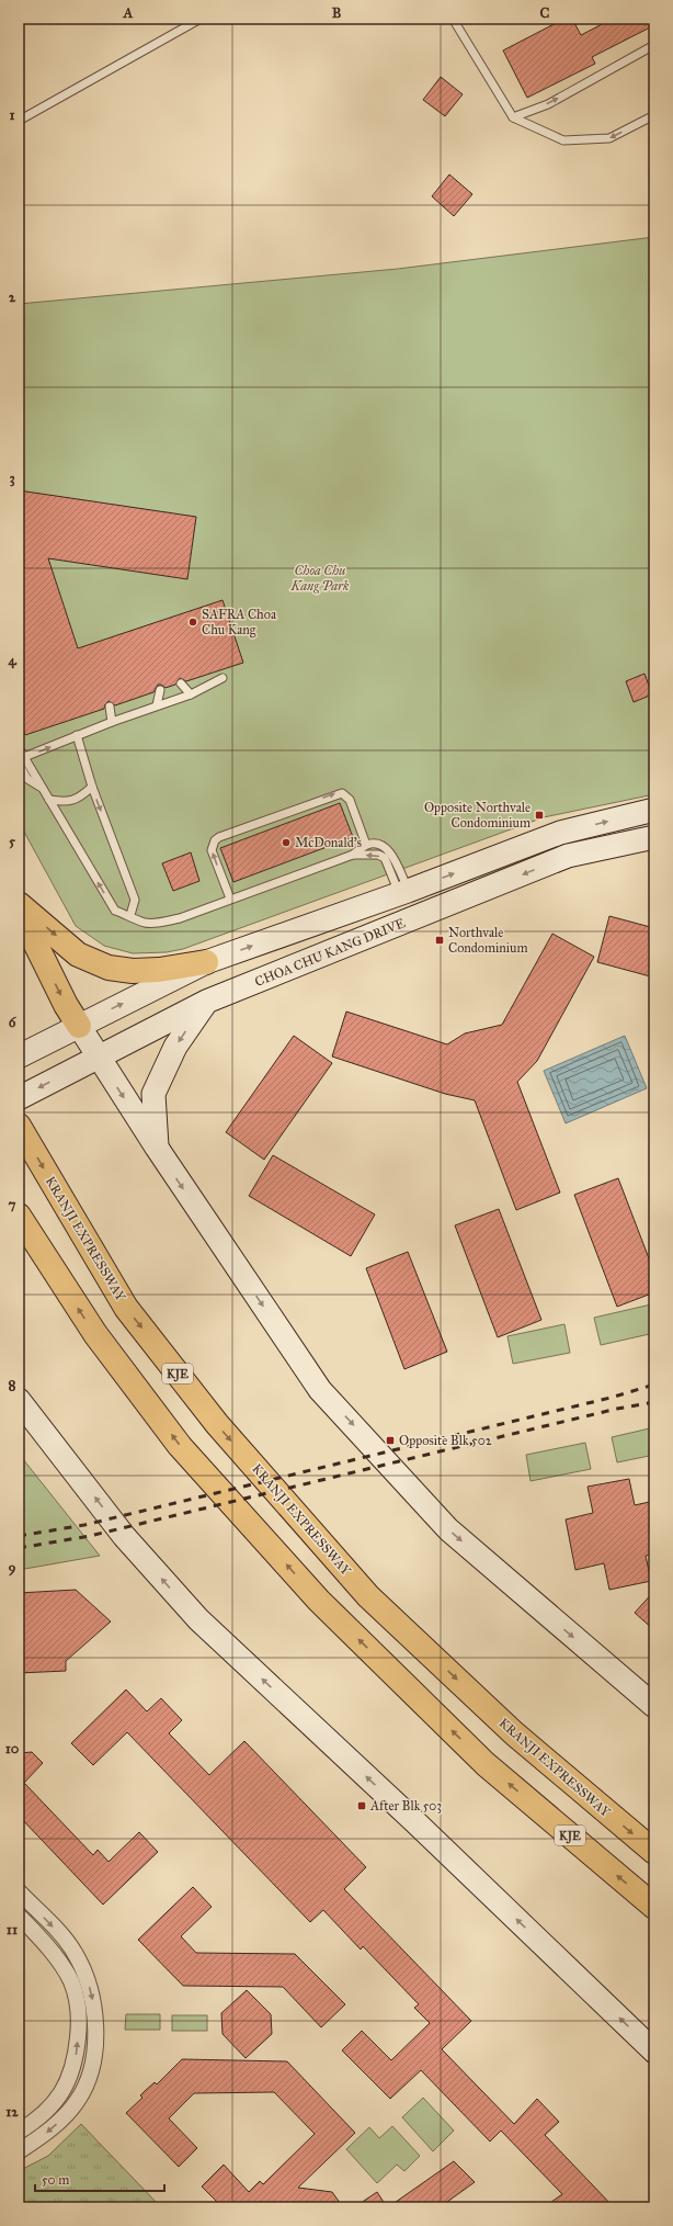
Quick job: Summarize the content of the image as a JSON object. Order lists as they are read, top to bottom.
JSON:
{
  "streets": {
    "highway": ["KRANJI EXPRESSWAY", "KJE"],
    "main road": ["CHOA CHU KANG DRIVE"]
  },
  "parks": ["Choa Chu Kang Park"],
  "places": {
    "other": ["SAFRA Choa Chu Kang", "McDonald's"],
    "transit": [
      "Opposite Northvale Condominium",
      "Northvale Condominium",
      "Opposite Blk 502",
      "After Blk 503"
    ]
  },
  "scale_bar": "50 m",
  "grid": {
    "columns": ["A", "B", "C"],
    "rows": [
      "1",
      "2",
      "3",
      "4",
      "5",
      "6",
      "7",
      "8",
      "9",
      "10",
      "11",
      "12"
    ]
  }
}
